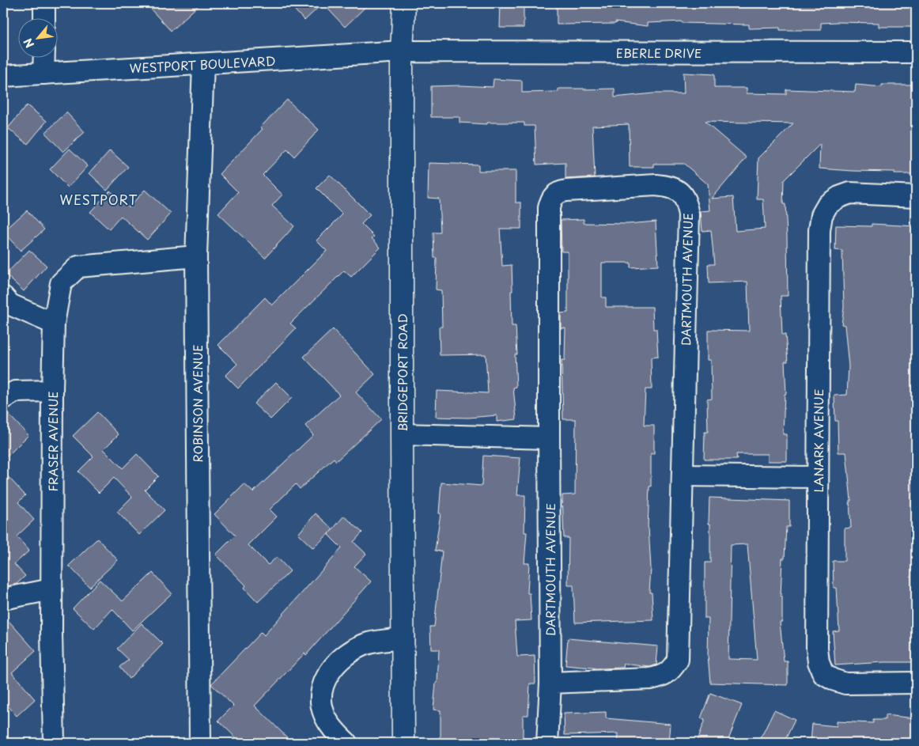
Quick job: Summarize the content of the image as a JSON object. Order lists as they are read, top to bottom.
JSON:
{
  "streets": {
    "main road": ["BRIDGEPORT ROAD"],
    "street": [
      "EBERLE DRIVE",
      "WESTPORT BOULEVARD",
      "DARTMOUTH AVENUE",
      "ROBINSON AVENUE",
      "LANARK AVENUE",
      "FRASER AVENUE"
    ]
  },
  "crossings": [
    ["EBERLE DRIVE", "WESTPORT BOULEVARD"],
    ["EBERLE DRIVE", "BRIDGEPORT ROAD"],
    ["WESTPORT BOULEVARD", "BRIDGEPORT ROAD"],
    ["WESTPORT BOULEVARD", "ROBINSON AVENUE"],
    ["ROBINSON AVENUE", "FRASER AVENUE"]
  ],
  "districts": ["WESTPORT"],
  "north": "bottom left"
}
